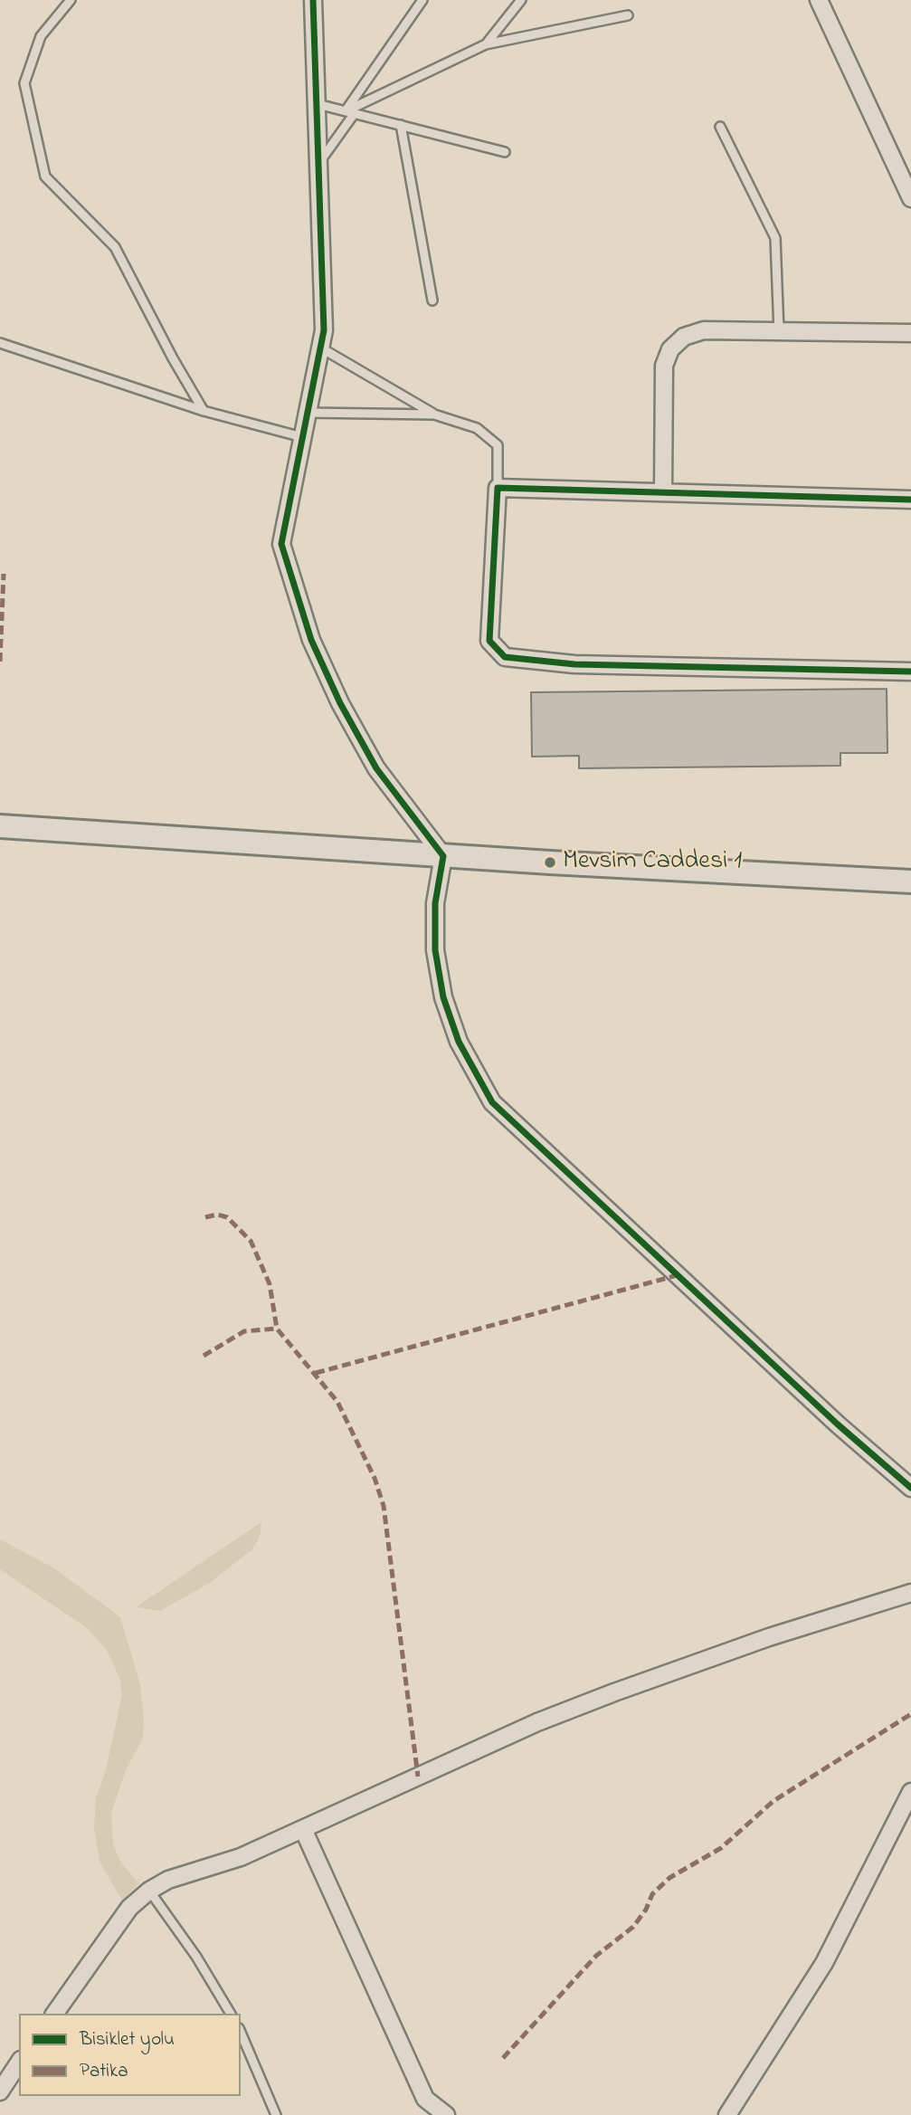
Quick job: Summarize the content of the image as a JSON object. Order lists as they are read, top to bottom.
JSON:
{
  "places": ["Mevsim Caddesi 1"],
  "legend": ["Bisiklet yolu", "Patika"]
}
